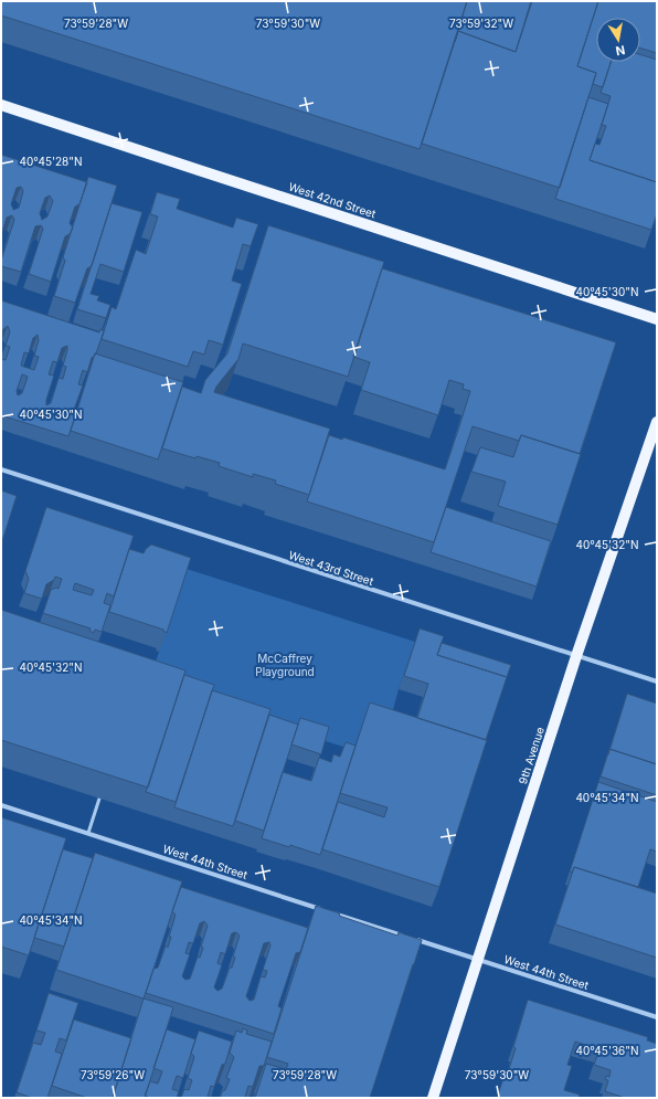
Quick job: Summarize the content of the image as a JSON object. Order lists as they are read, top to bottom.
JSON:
{
  "streets": {
    "main road": ["West 42nd Street", "9th Avenue"],
    "street": ["West 43rd Street", "West 44th Street"]
  },
  "crossings": [
    ["West 43rd Street", "9th Avenue"],
    ["9th Avenue", "West 44th Street"]
  ],
  "parks": ["McCaffrey Playground"],
  "north": "bottom",
  "coordinates": [
    "73°59'28\"W",
    "73°59'30\"W",
    "73°59'32\"W",
    "40°45'28\"N",
    "40°45'30\"N",
    "40°45'32\"N",
    "40°45'34\"N",
    "40°45'36\"N",
    "73°59'26\"W"
  ]
}
